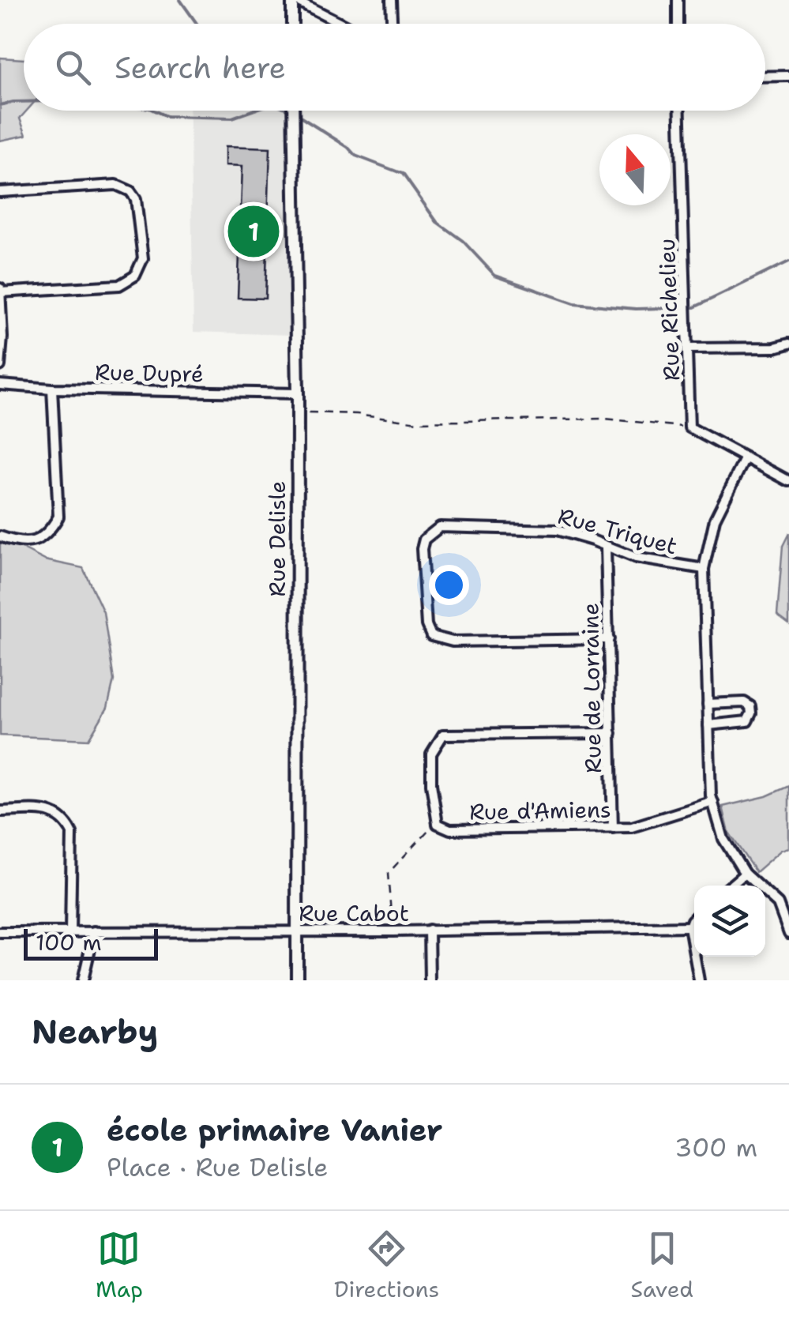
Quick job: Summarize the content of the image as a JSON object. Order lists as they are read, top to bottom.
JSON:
{
  "streets": {
    "street": [
      "Rue Richelieu",
      "Rue Dupré",
      "Rue Triquet",
      "Rue Delisle",
      "Rue de Lorraine",
      "Rue d'Amiens",
      "Rue Cabot"
    ]
  },
  "crossings": [
    ["Rue Dupré", "Rue Delisle"],
    ["Rue Triquet", "Rue de Lorraine"],
    ["Rue Delisle", "Rue Cabot"],
    ["Rue de Lorraine", "Rue d'Amiens"]
  ],
  "scale_bar": "100 m",
  "north": "top",
  "page": {
    "search": "Search here",
    "pins": "1",
    "scale": "100 m",
    "heading": "Nearby",
    "list": [
      {
        "mark": "1",
        "name": "école primaire Vanier",
        "note": "Place · Rue Delisle",
        "value": "300 m"
      }
    ],
    "nav": ["Map", "Directions", "Saved"]
  }
}
